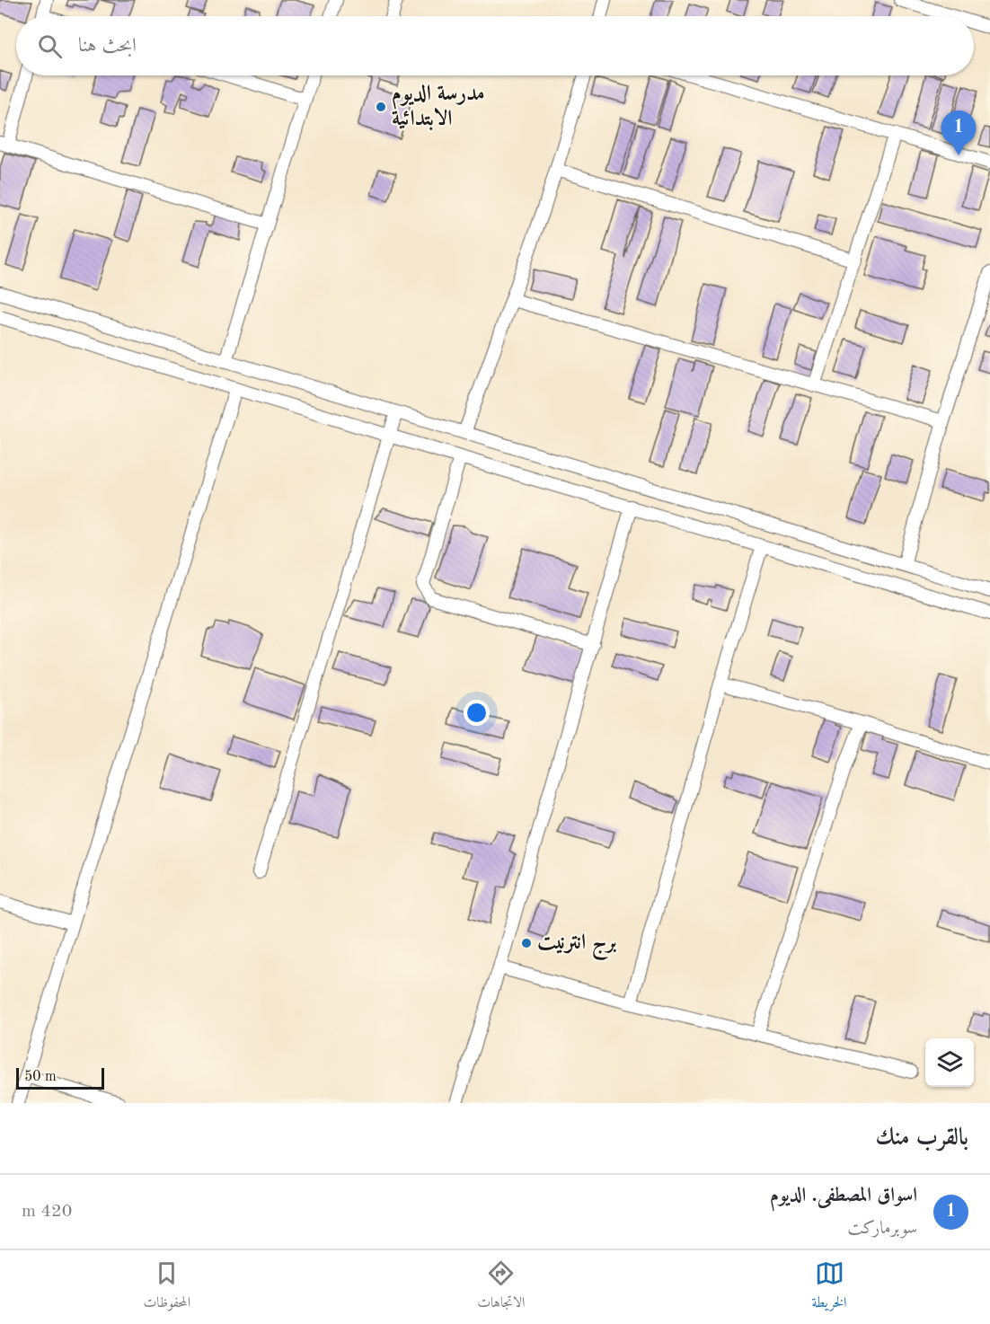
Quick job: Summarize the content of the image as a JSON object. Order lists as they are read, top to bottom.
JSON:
{
  "places": ["مدرسة الديوم الابتدائية", "برج انترنيت"],
  "scale_bar": "50 m",
  "page": {
    "search": "ابحث هنا",
    "pins": "1",
    "scale": "50 m",
    "heading": "بالقرب منك",
    "list": [
      {
        "mark": "1",
        "name": "اسواق المصطفى. الديوم",
        "note": "سوبرماركت",
        "value": "420 m"
      }
    ],
    "nav": ["الخريطة", "الاتجاهات", "المحفوظات"]
  }
}
